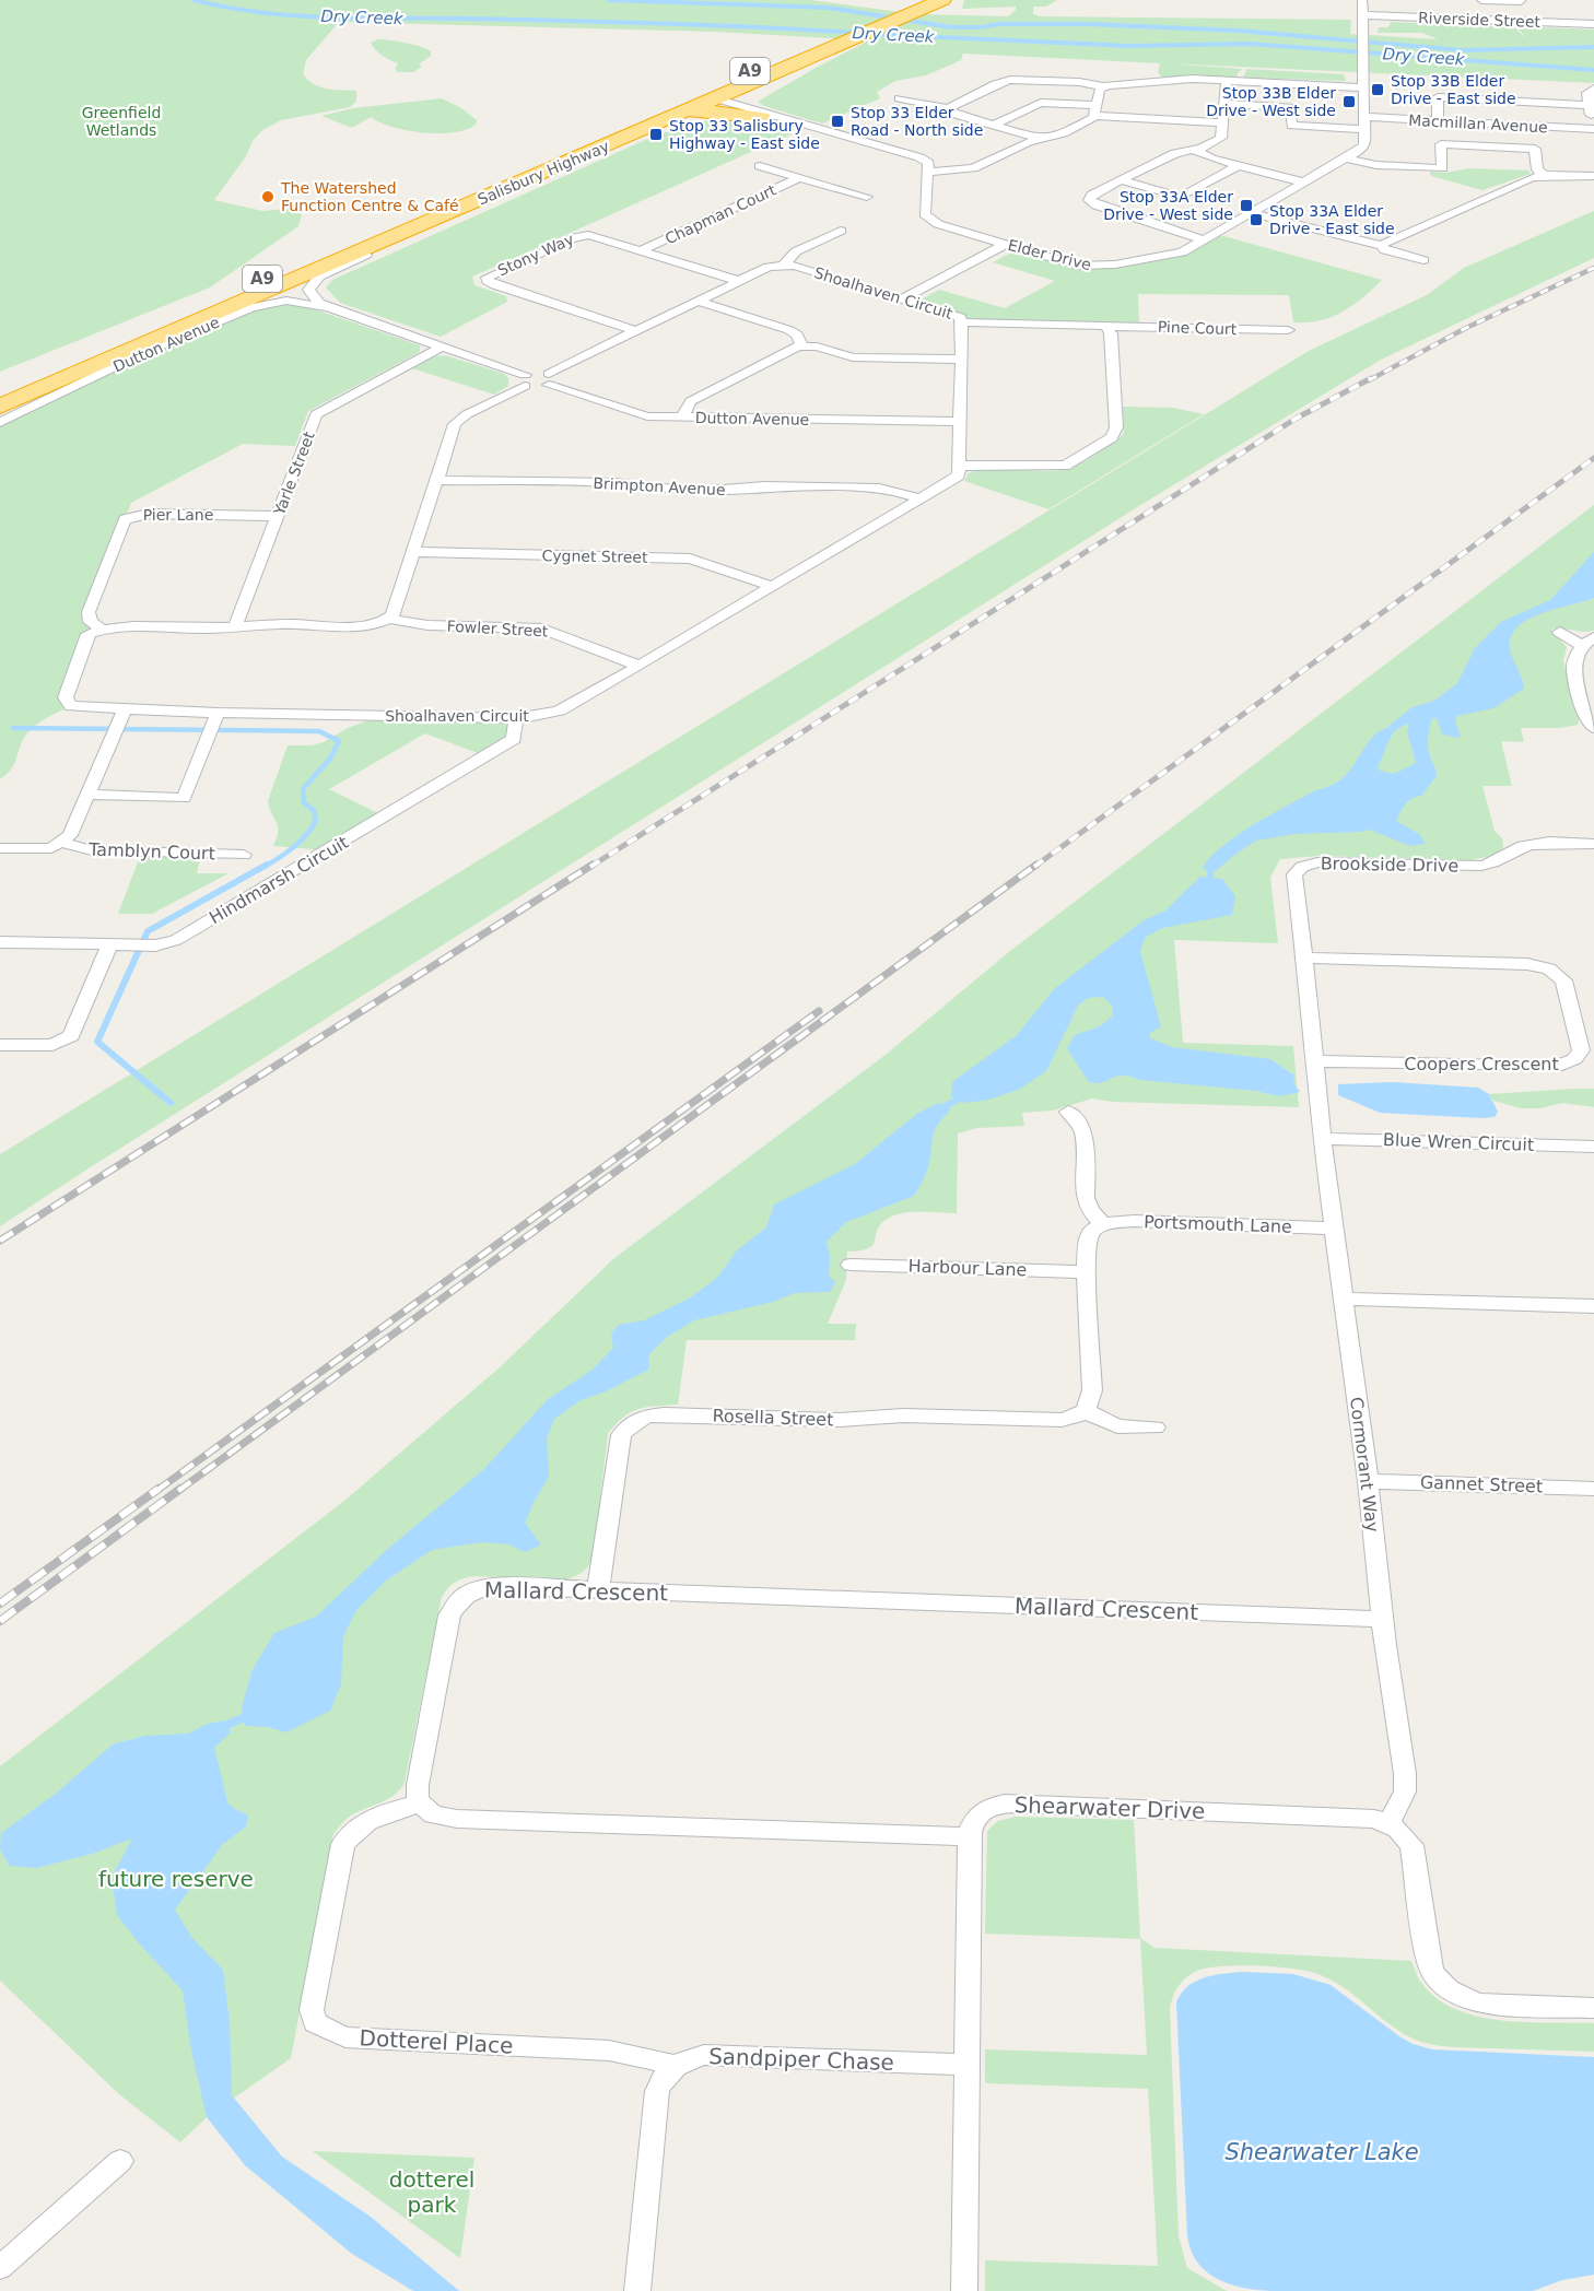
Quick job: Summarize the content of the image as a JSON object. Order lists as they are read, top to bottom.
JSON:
{
  "streets": {
    "highway": ["A9", "Salisbury Highway"],
    "street": [
      "Riverside Street",
      "Macmillan Avenue",
      "Chapman Court",
      "Stony Way",
      "Elder Drive",
      "Shoalhaven Circuit",
      "Pine Court",
      "Dutton Avenue",
      "Yarle Street",
      "Brimpton Avenue",
      "Pier Lane",
      "Cygnet Street",
      "Fowler Street",
      "Tamblyn Court",
      "Brookside Drive",
      "Hindmarsh Circuit",
      "Coopers Crescent",
      "Blue Wren Circuit",
      "Portsmouth Lane",
      "Harbour Lane",
      "Rosella Street",
      "Cormorant Way",
      "Gannet Street",
      "Mallard Crescent",
      "Shearwater Drive",
      "Dotterel Place",
      "Sandpiper Chase"
    ]
  },
  "crossings": [
    ["Riverside Street", "Elder Drive"],
    ["Macmillan Avenue", "Elder Drive"],
    ["Salisbury Highway", "Dutton Avenue"],
    ["Chapman Court", "Stony Way"],
    ["Shoalhaven Circuit", "Pine Court"],
    ["Shoalhaven Circuit", "Dutton Avenue"],
    ["Shoalhaven Circuit", "Brimpton Avenue"],
    ["Shoalhaven Circuit", "Pier Lane"],
    ["Shoalhaven Circuit", "Cygnet Street"],
    ["Shoalhaven Circuit", "Fowler Street"],
    ["Shoalhaven Circuit", "Hindmarsh Circuit"],
    ["Dutton Avenue", "Yarle Street"],
    ["Yarle Street", "Pier Lane"],
    ["Brookside Drive", "Coopers Crescent"],
    ["Brookside Drive", "Cormorant Way"],
    ["Blue Wren Circuit", "Cormorant Way"],
    ["Portsmouth Lane", "Cormorant Way"],
    ["Rosella Street", "Mallard Crescent"],
    ["Cormorant Way", "Gannet Street"],
    ["Cormorant Way", "Mallard Crescent"],
    ["Cormorant Way", "Shearwater Drive"],
    ["Mallard Crescent", "Dotterel Place"],
    ["Shearwater Drive", "Sandpiper Chase"],
    ["Dotterel Place", "Sandpiper Chase"]
  ],
  "water": ["Dry Creek", "Shearwater Lake"],
  "parks": ["Greenfield Wetlands", "future reserve", "dotterel park"],
  "places": {
    "transit": [
      "Stop 33B Elder Drive - East side",
      "Stop 33B Elder Drive - West side",
      "Stop 33 Elder Road - North side",
      "Stop 33 Salisbury Highway - East side",
      "Stop 33A Elder Drive - West side",
      "Stop 33A Elder Drive - East side"
    ],
    "other": ["The Watershed Function Centre & Café"]
  }
}
